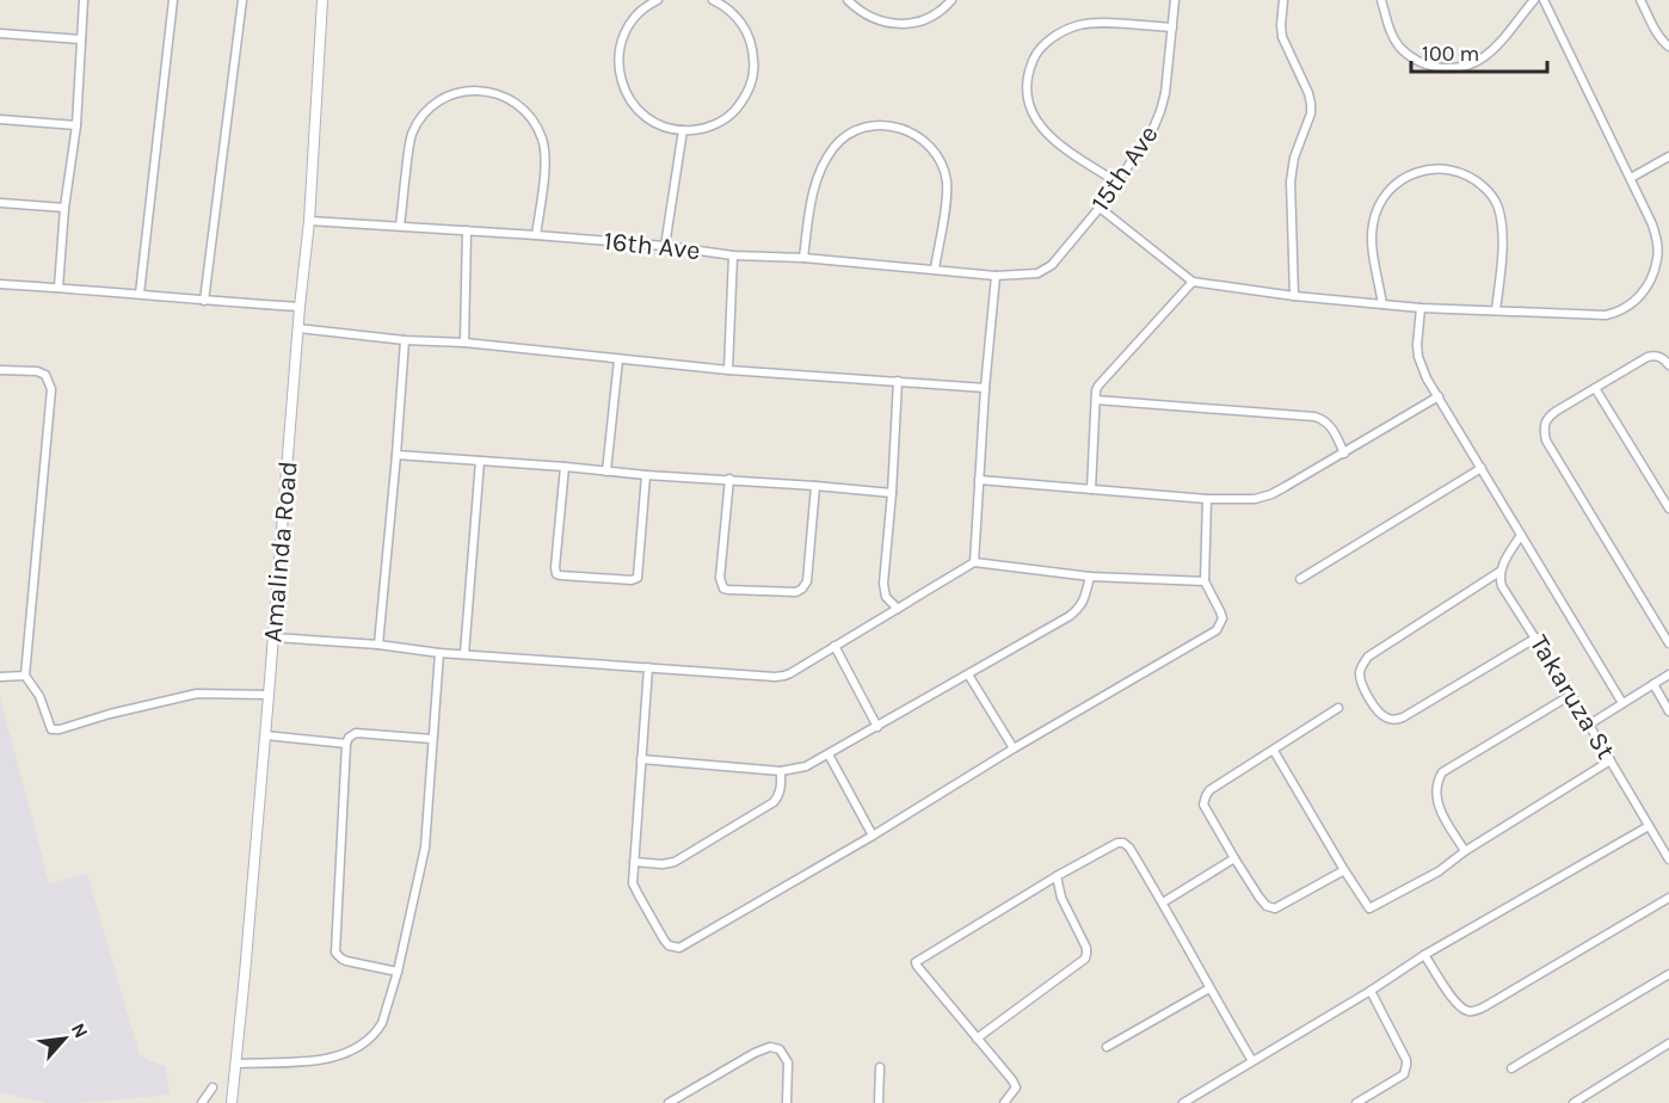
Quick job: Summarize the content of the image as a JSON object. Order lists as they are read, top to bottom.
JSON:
{
  "streets": {
    "street": [
      "15th Ave",
      "16th Ave",
      "Amalinda Road",
      "Takaruza St"
    ]
  },
  "crossings": [
    ["15th Ave", "16th Ave"],
    ["16th Ave", "Amalinda Road"]
  ],
  "scale_bar": "100 m",
  "north": "top right"
}
